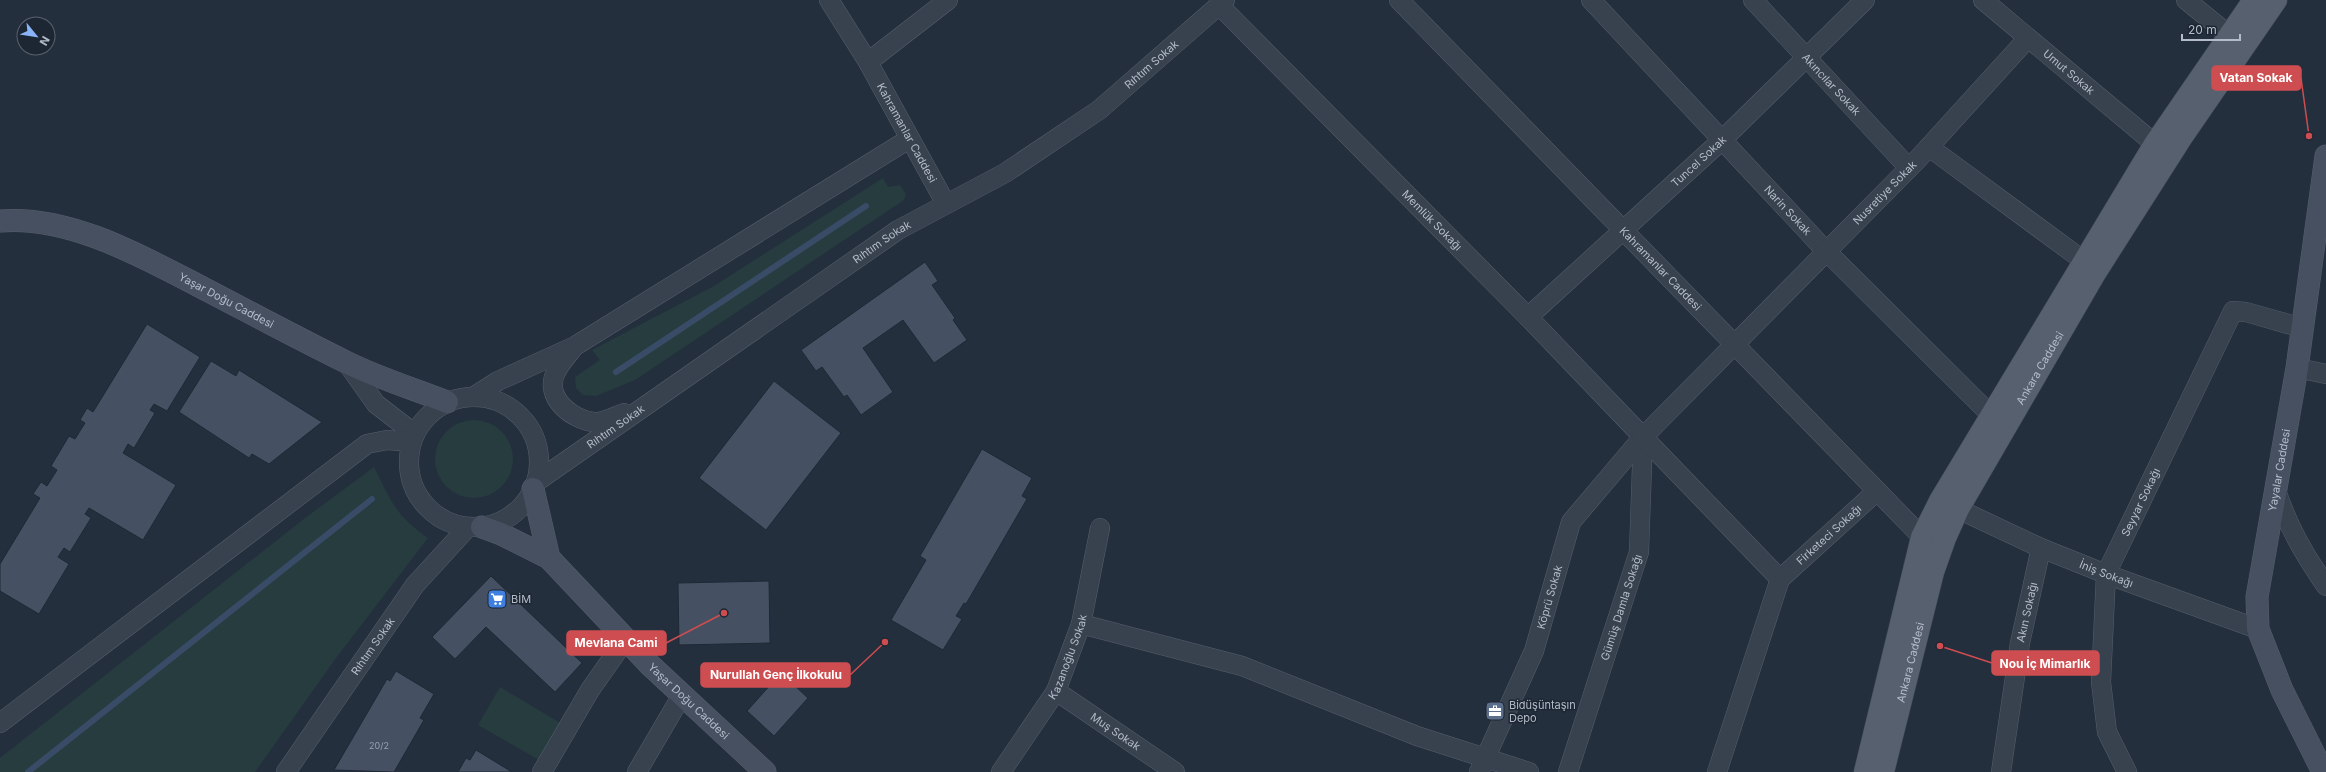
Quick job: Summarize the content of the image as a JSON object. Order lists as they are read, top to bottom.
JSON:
{
  "streets": {
    "main road": ["Ankara Caddesi"],
    "street": [
      "Rıhtım Sokak",
      "Umut Sokak",
      "Akıncılar Sokak",
      "Kahramanlar Caddesi",
      "Tuncel Sokak",
      "Nusretiye Sokak",
      "Narin Sokak",
      "Memlük Sokağı",
      "Yaşar Doğu Caddesi",
      "Yayalar Caddesi",
      "Seyyar Sokağı",
      "Firketeci Sokağı",
      "İniş Sokağı",
      "Köprü Sokak",
      "Gümüş Damla Sokağı",
      "Akın Sokağı",
      "Kazanoğlu Sokak",
      "Muş Sokak"
    ]
  },
  "crossings": [
    ["Rıhtım Sokak", "Kahramanlar Caddesi"],
    ["Rıhtım Sokak", "Memlük Sokağı"],
    ["Rıhtım Sokak", "Yaşar Doğu Caddesi"],
    ["Umut Sokak", "Nusretiye Sokak"],
    ["Umut Sokak", "Ankara Caddesi"],
    ["Akıncılar Sokak", "Tuncel Sokak"],
    ["Akıncılar Sokak", "Nusretiye Sokak"],
    ["Kahramanlar Caddesi", "Tuncel Sokak"],
    ["Kahramanlar Caddesi", "Nusretiye Sokak"],
    ["Kahramanlar Caddesi", "Ankara Caddesi"],
    ["Kahramanlar Caddesi", "Firketeci Sokağı"],
    ["Kahramanlar Caddesi", "Köprü Sokak"],
    ["Tuncel Sokak", "Narin Sokak"],
    ["Tuncel Sokak", "Memlük Sokağı"],
    ["Nusretiye Sokak", "Narin Sokak"],
    ["Nusretiye Sokak", "Köprü Sokak"],
    ["Narin Sokak", "Ankara Caddesi"],
    ["Memlük Sokağı", "Firketeci Sokağı"],
    ["Memlük Sokağı", "Köprü Sokak"],
    ["Memlük Sokağı", "Gümüş Damla Sokağı"],
    ["Ankara Caddesi", "İniş Sokağı"],
    ["Yayalar Caddesi", "Seyyar Sokağı"],
    ["Yayalar Caddesi", "İniş Sokağı"],
    ["Seyyar Sokağı", "İniş Sokağı"],
    ["İniş Sokağı", "Akın Sokağı"],
    ["Köprü Sokak", "Gümüş Damla Sokağı"],
    ["Kazanoğlu Sokak", "Muş Sokak"]
  ],
  "places": {
    "other": [
      "Vatan Sokak",
      "Mevlana Cami",
      "Nurullah Genç İlkokulu",
      "Nou İç Mimarlık"
    ],
    "supermarket": ["BİM"],
    "office": ["Bidüşüntaşın Depo"]
  },
  "house_numbers": ["20/2"],
  "scale_bar": "20 m",
  "north": "bottom right"
}
